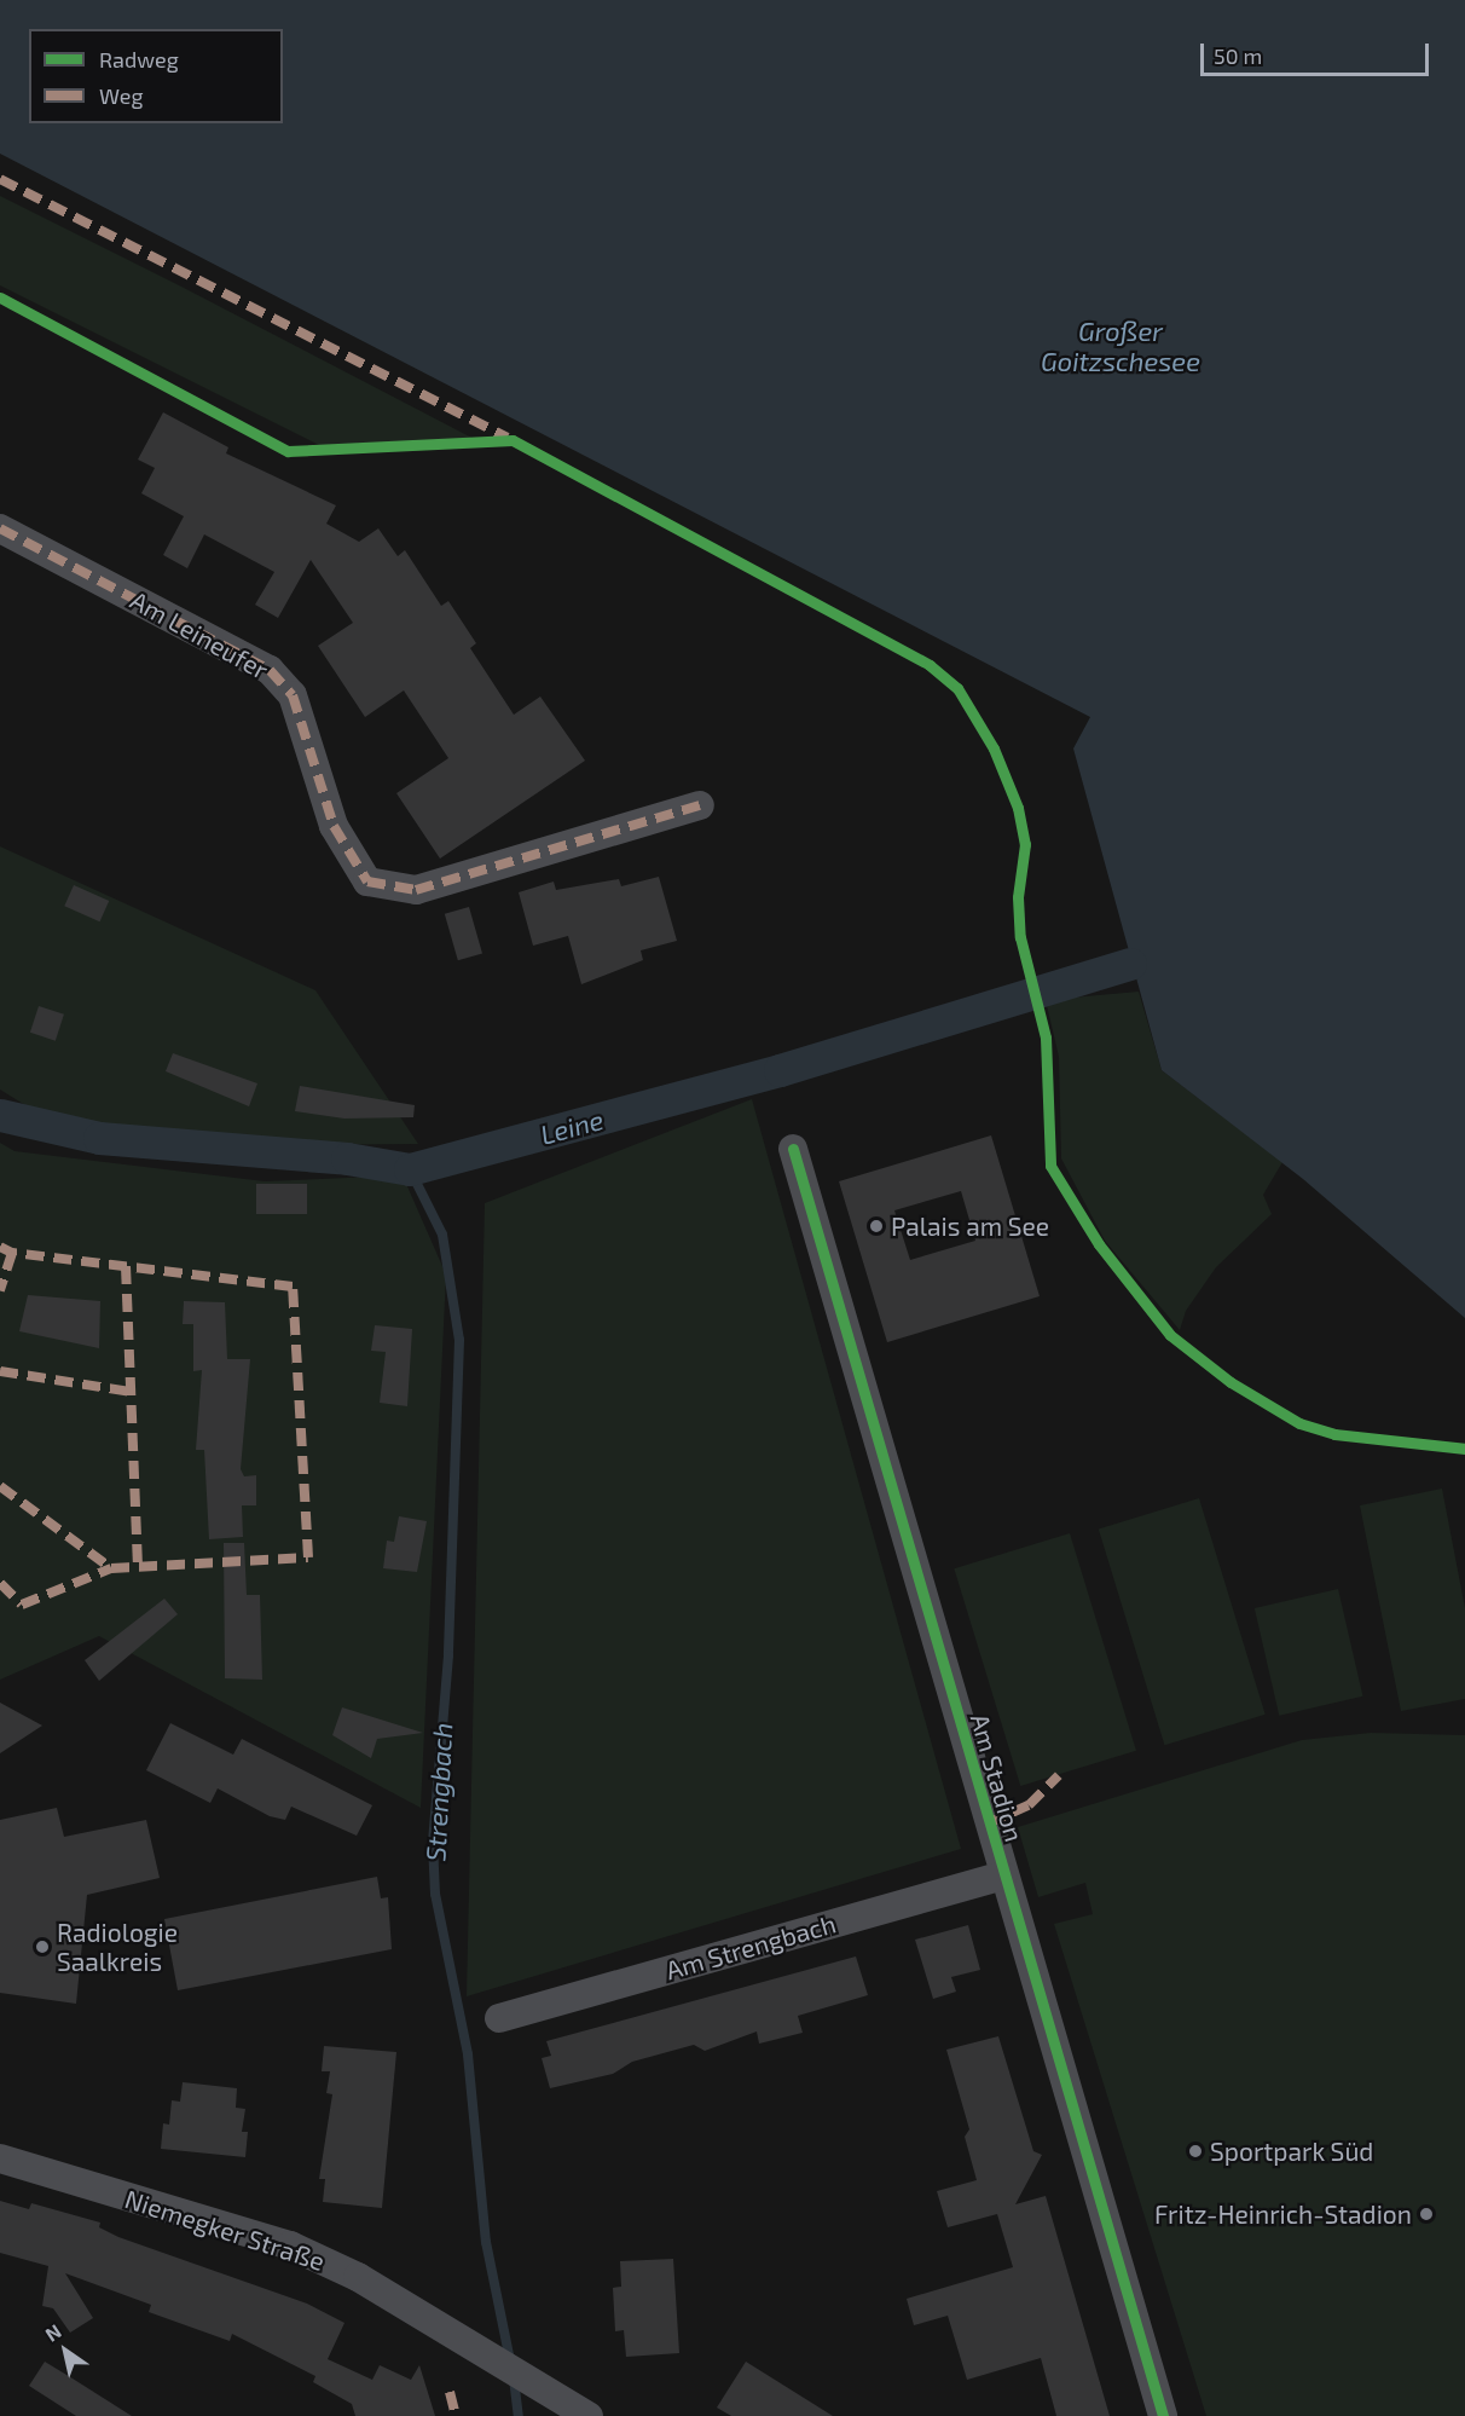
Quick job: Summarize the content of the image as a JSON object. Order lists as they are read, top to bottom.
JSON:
{
  "streets": {
    "street": [
      "Am Leineufer",
      "Am Stadion",
      "Am Strengbach",
      "Niemegker Straße"
    ]
  },
  "crossings": [
    ["Am Stadion", "Am Strengbach"]
  ],
  "water": ["Großer Goitzschesee", "Leine", "Strengbach"],
  "places": [
    "Palais am See",
    "Radiologie Saalkreis",
    "Sportpark Süd",
    "Fritz-Heinrich-Stadion"
  ],
  "legend": ["Radweg", "Weg"],
  "scale_bar": "50 m",
  "north": "top left"
}
